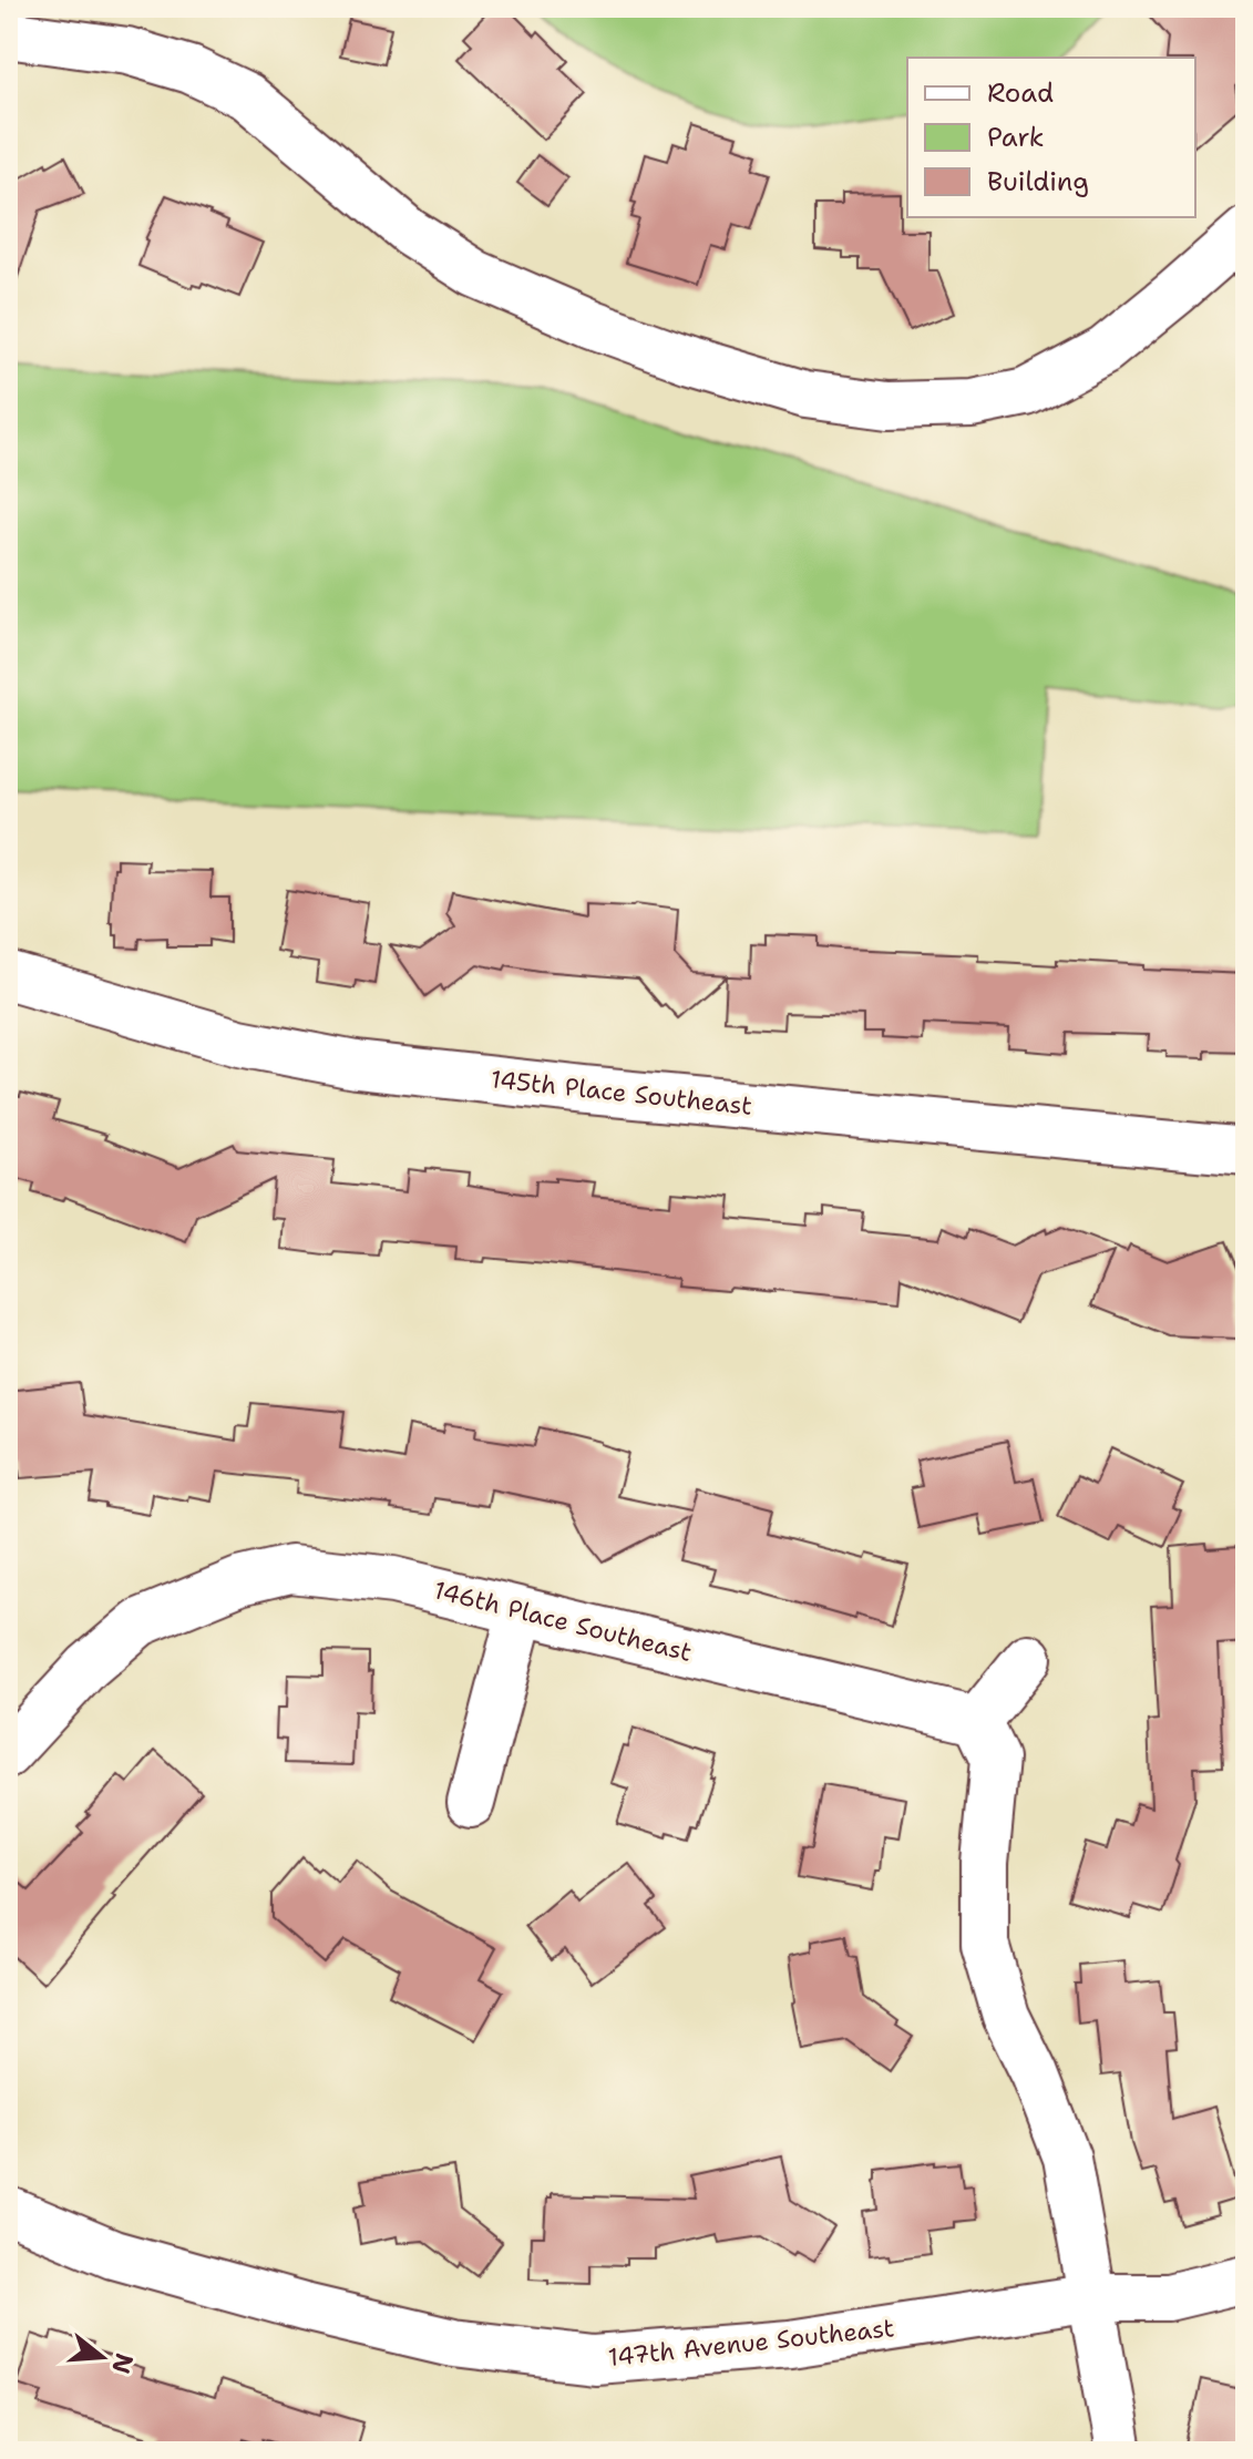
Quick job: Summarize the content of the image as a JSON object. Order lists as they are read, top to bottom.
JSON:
{
  "streets": {
    "street": ["145th Place Southeast", "146th Place Southeast", "147th Avenue Southeast"]
  },
  "legend": ["Road", "Park", "Building"],
  "north": "right"
}
